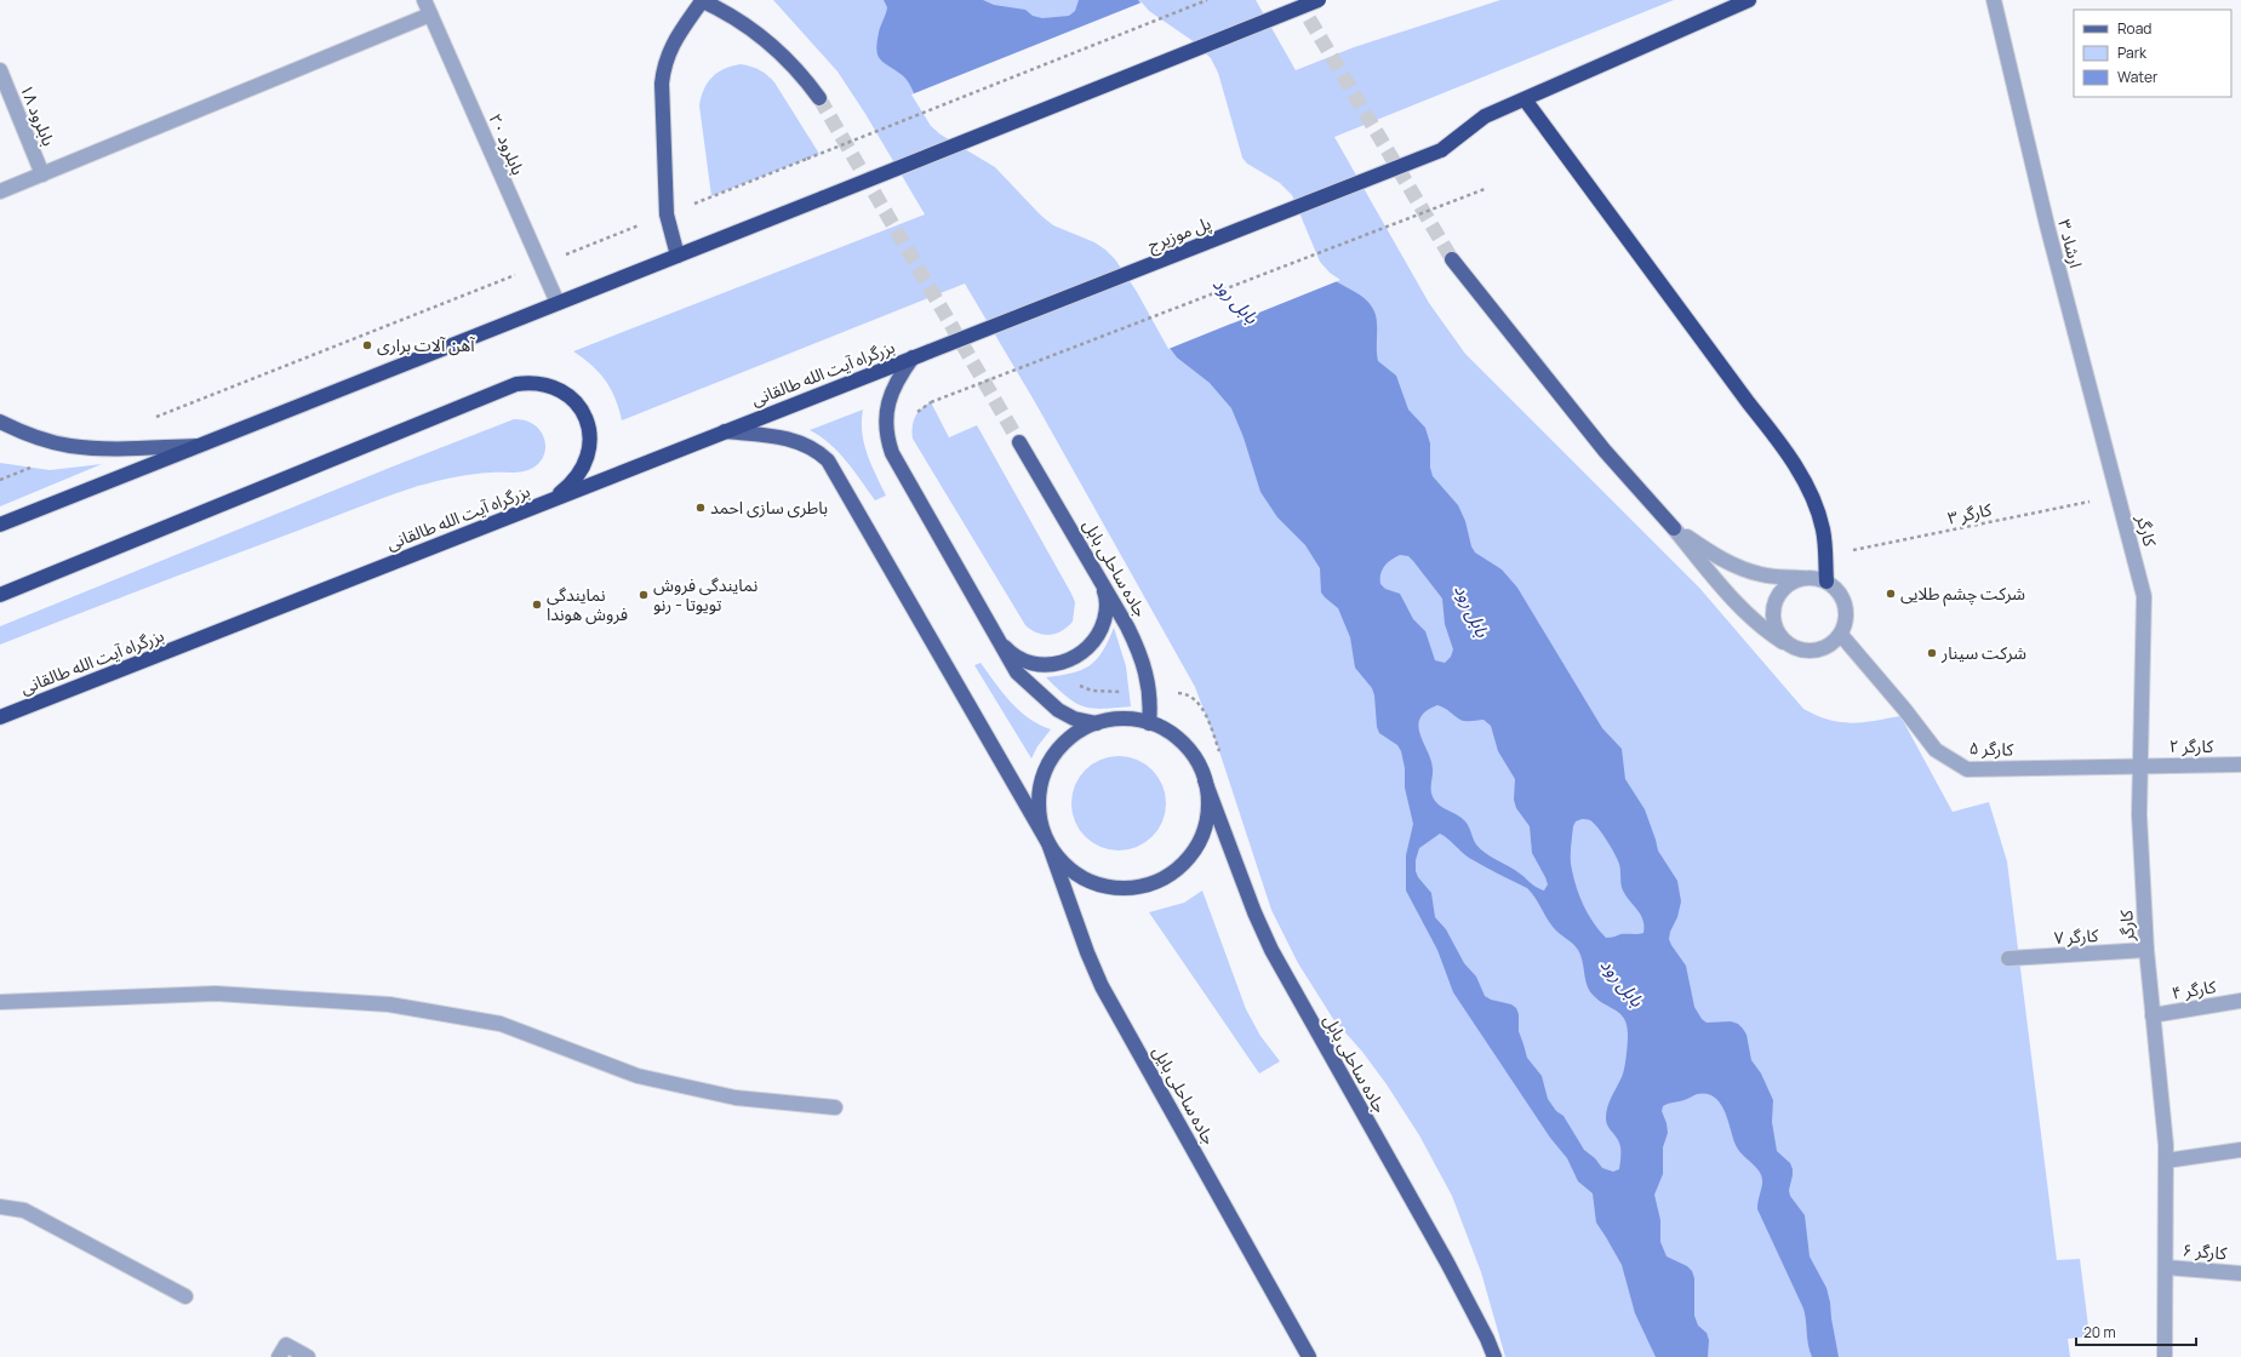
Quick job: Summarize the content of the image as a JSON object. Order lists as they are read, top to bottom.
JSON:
{
  "streets": {
    "highway": ["پل موزیرج", "بزرگراه آیت الله طالقانی"],
    "main road": ["جاده ساحلی بابل", "جاده ساحلی بایل"],
    "street": [
      "بابلرود ۱۸",
      "بابلرود ۲۰",
      "ارشاد ۳",
      "کارگر",
      "کارگر ۲",
      "کارگر ۵",
      "کارگر ۷",
      "کارگر ۴",
      "کارگر ۶"
    ],
    "path": ["کارگر ۳"]
  },
  "crossings": [
    ["پل موزیرج", "بزرگراه آیت الله طالقانی"],
    ["ارشاد ۳", "کارگر ۳"],
    ["ارشاد ۳", "کارگر"],
    ["کارگر ۳", "کارگر"],
    ["کارگر", "کارگر ۲"],
    ["کارگر", "کارگر ۵"],
    ["کارگر", "کارگر ۷"],
    ["کارگر", "کارگر ۴"],
    ["کارگر", "کارگر ۶"],
    ["جاده ساحلی بابل", "جاده ساحلی بایل"],
    ["کارگر ۲", "کارگر ۵"]
  ],
  "water": ["بابل رود"],
  "places": [
    "آهن آلات براری",
    "باطری سازی احمد",
    "شرکت چشم طلایی",
    "نمایندگی فروش تویوتا - رنو",
    "نمایندگی فروش هوندا",
    "شرکت سینار"
  ],
  "legend": ["Road", "Park", "Water"],
  "scale_bar": "20 m"
}
